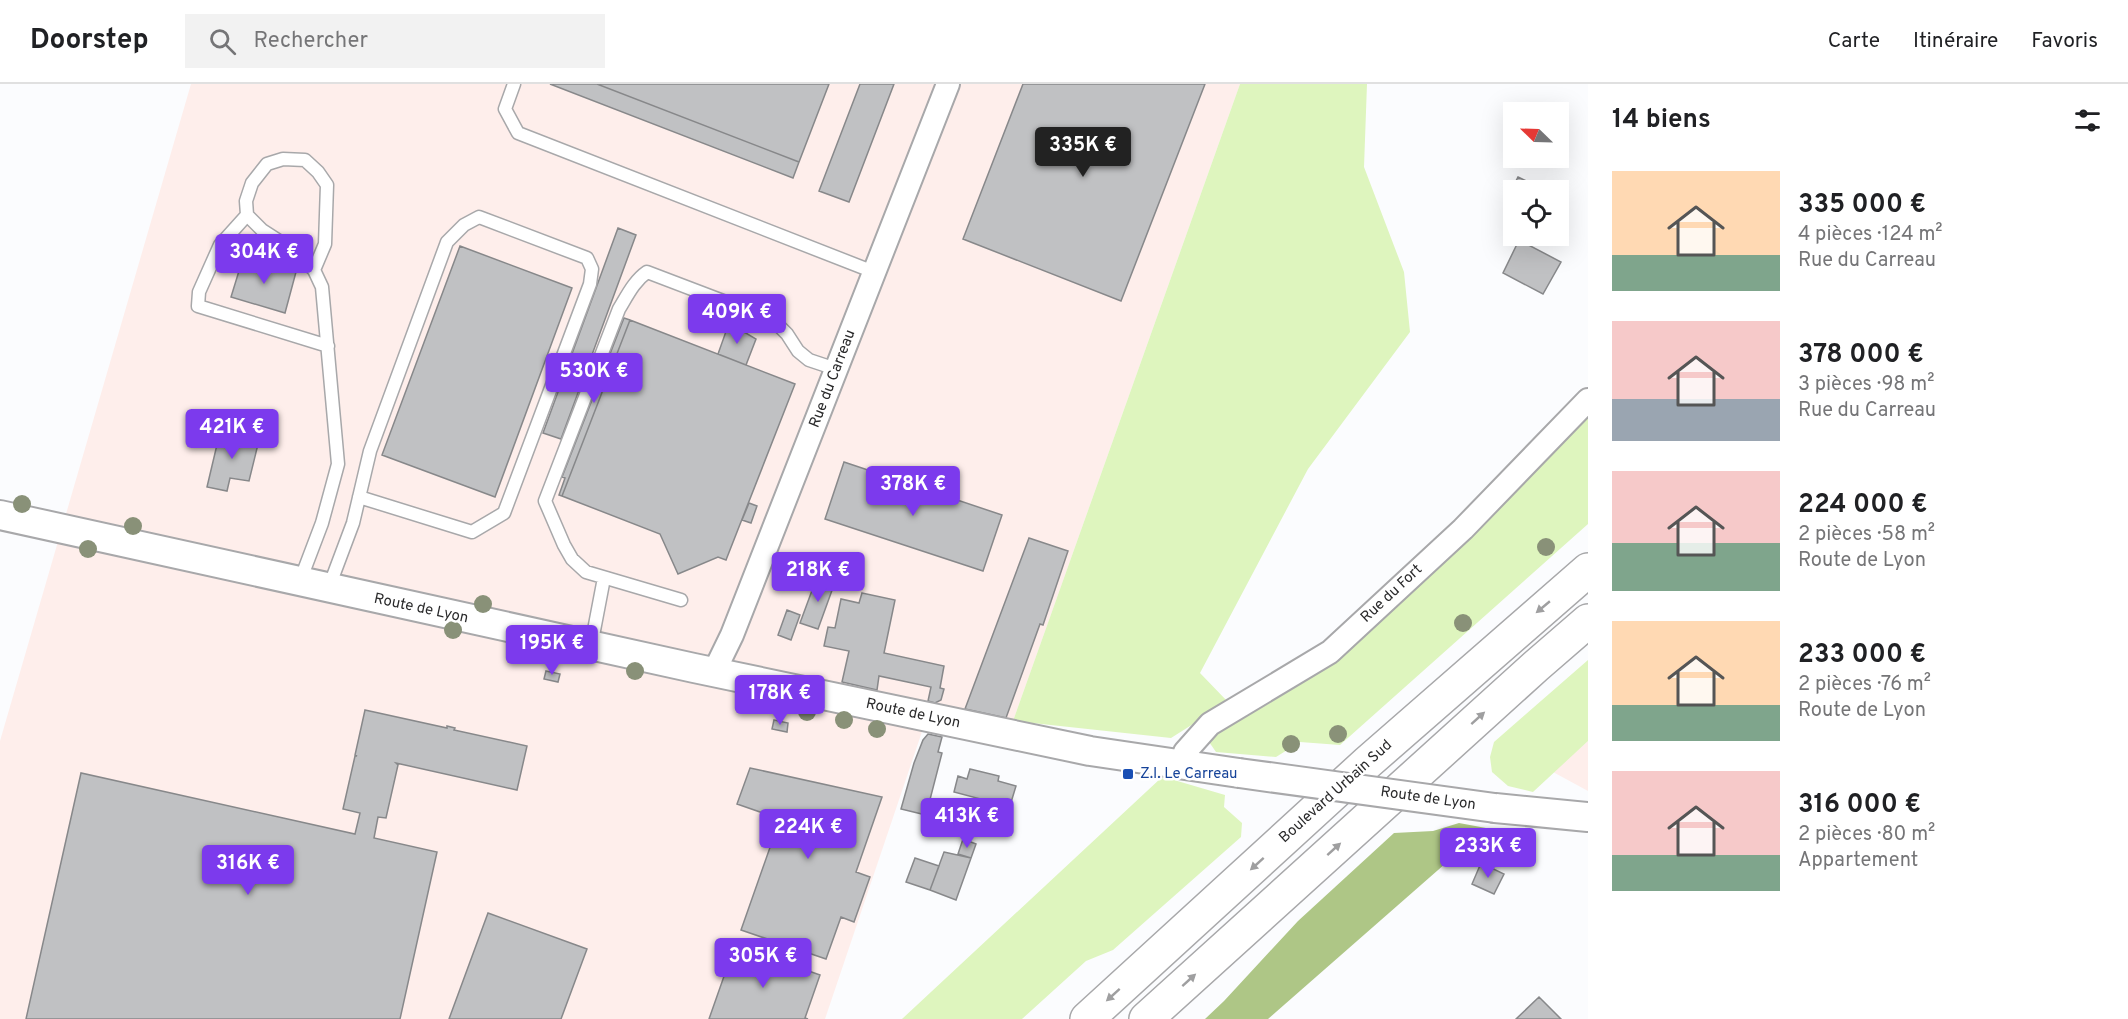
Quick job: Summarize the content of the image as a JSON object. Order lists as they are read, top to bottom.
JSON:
{
  "streets": {
    "highway": ["Boulevard Urbain Sud"],
    "street": ["Rue du Carreau", "Rue du Fort", "Route de Lyon"]
  },
  "crossings": [
    ["Rue du Carreau", "Route de Lyon"],
    ["Rue du Fort", "Route de Lyon"]
  ],
  "places": {
    "transit": ["Z.I. Le Carreau"]
  },
  "north": "top left",
  "page": {
    "header": "Doorstep",
    "search": "Rechercher",
    "nav": ["Carte", "Itinéraire", "Favoris"],
    "heading": "14 biens",
    "price": [
      "335K €",
      "304K €",
      "409K €",
      "530K €",
      "421K €",
      "378K €",
      "218K €",
      "195K €",
      "178K €",
      "413K €",
      "224K €",
      "233K €",
      "316K €",
      "305K €"
    ],
    "list": [
      {
        "name": "335 000 €",
        "note": "4 pièces · 124 m² · Rue du Carreau"
      },
      {
        "name": "378 000 €",
        "note": "3 pièces · 98 m² · Rue du Carreau"
      },
      {
        "name": "224 000 €",
        "note": "2 pièces · 58 m² · Route de Lyon"
      },
      {
        "name": "233 000 €",
        "note": "2 pièces · 76 m² · Route de Lyon"
      },
      {
        "name": "316 000 €",
        "note": "2 pièces · 80 m² · Appartement"
      }
    ]
  }
}
